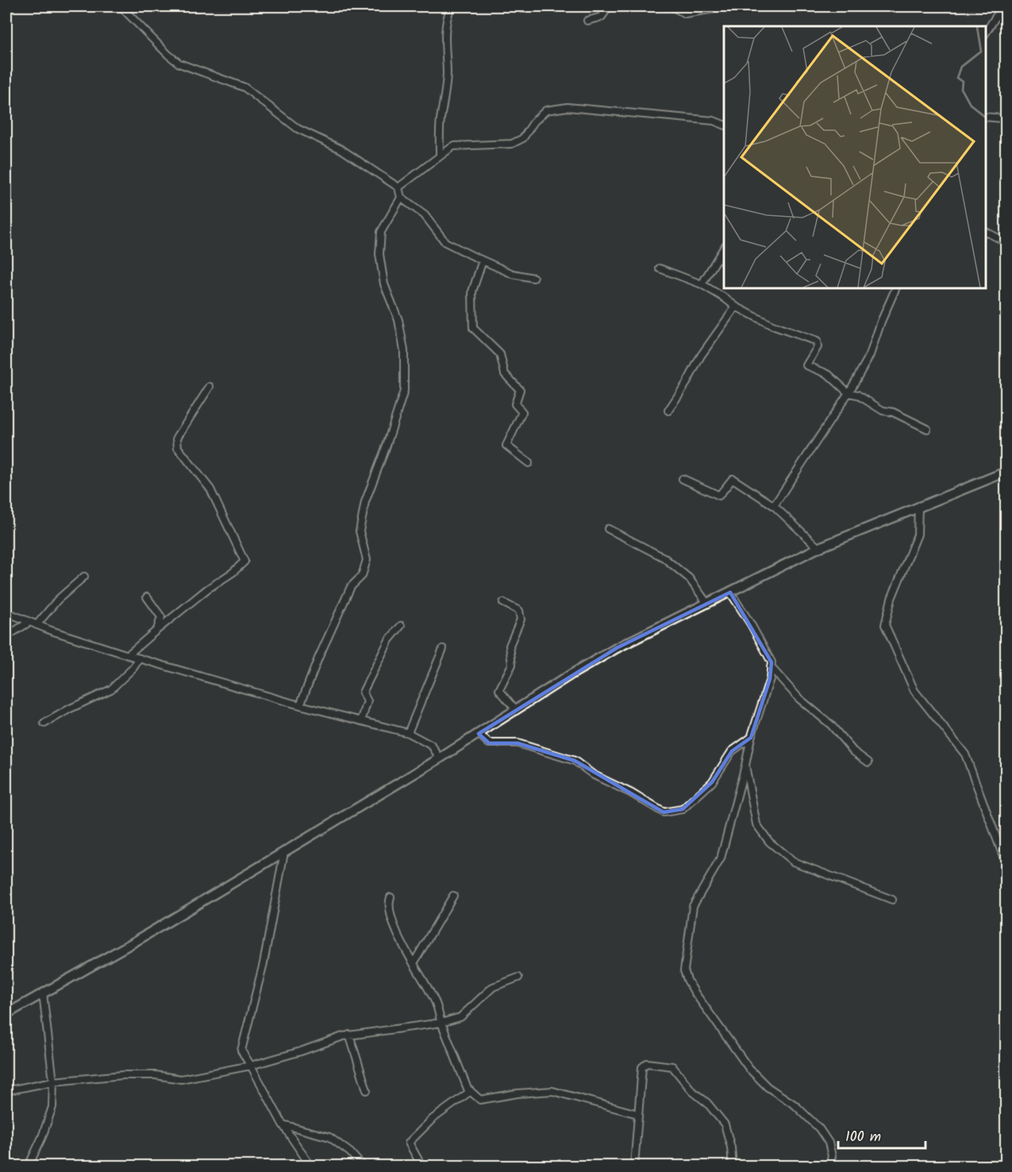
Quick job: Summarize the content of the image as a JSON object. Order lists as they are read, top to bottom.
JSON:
{
  "scale_bar": "100 m"
}
